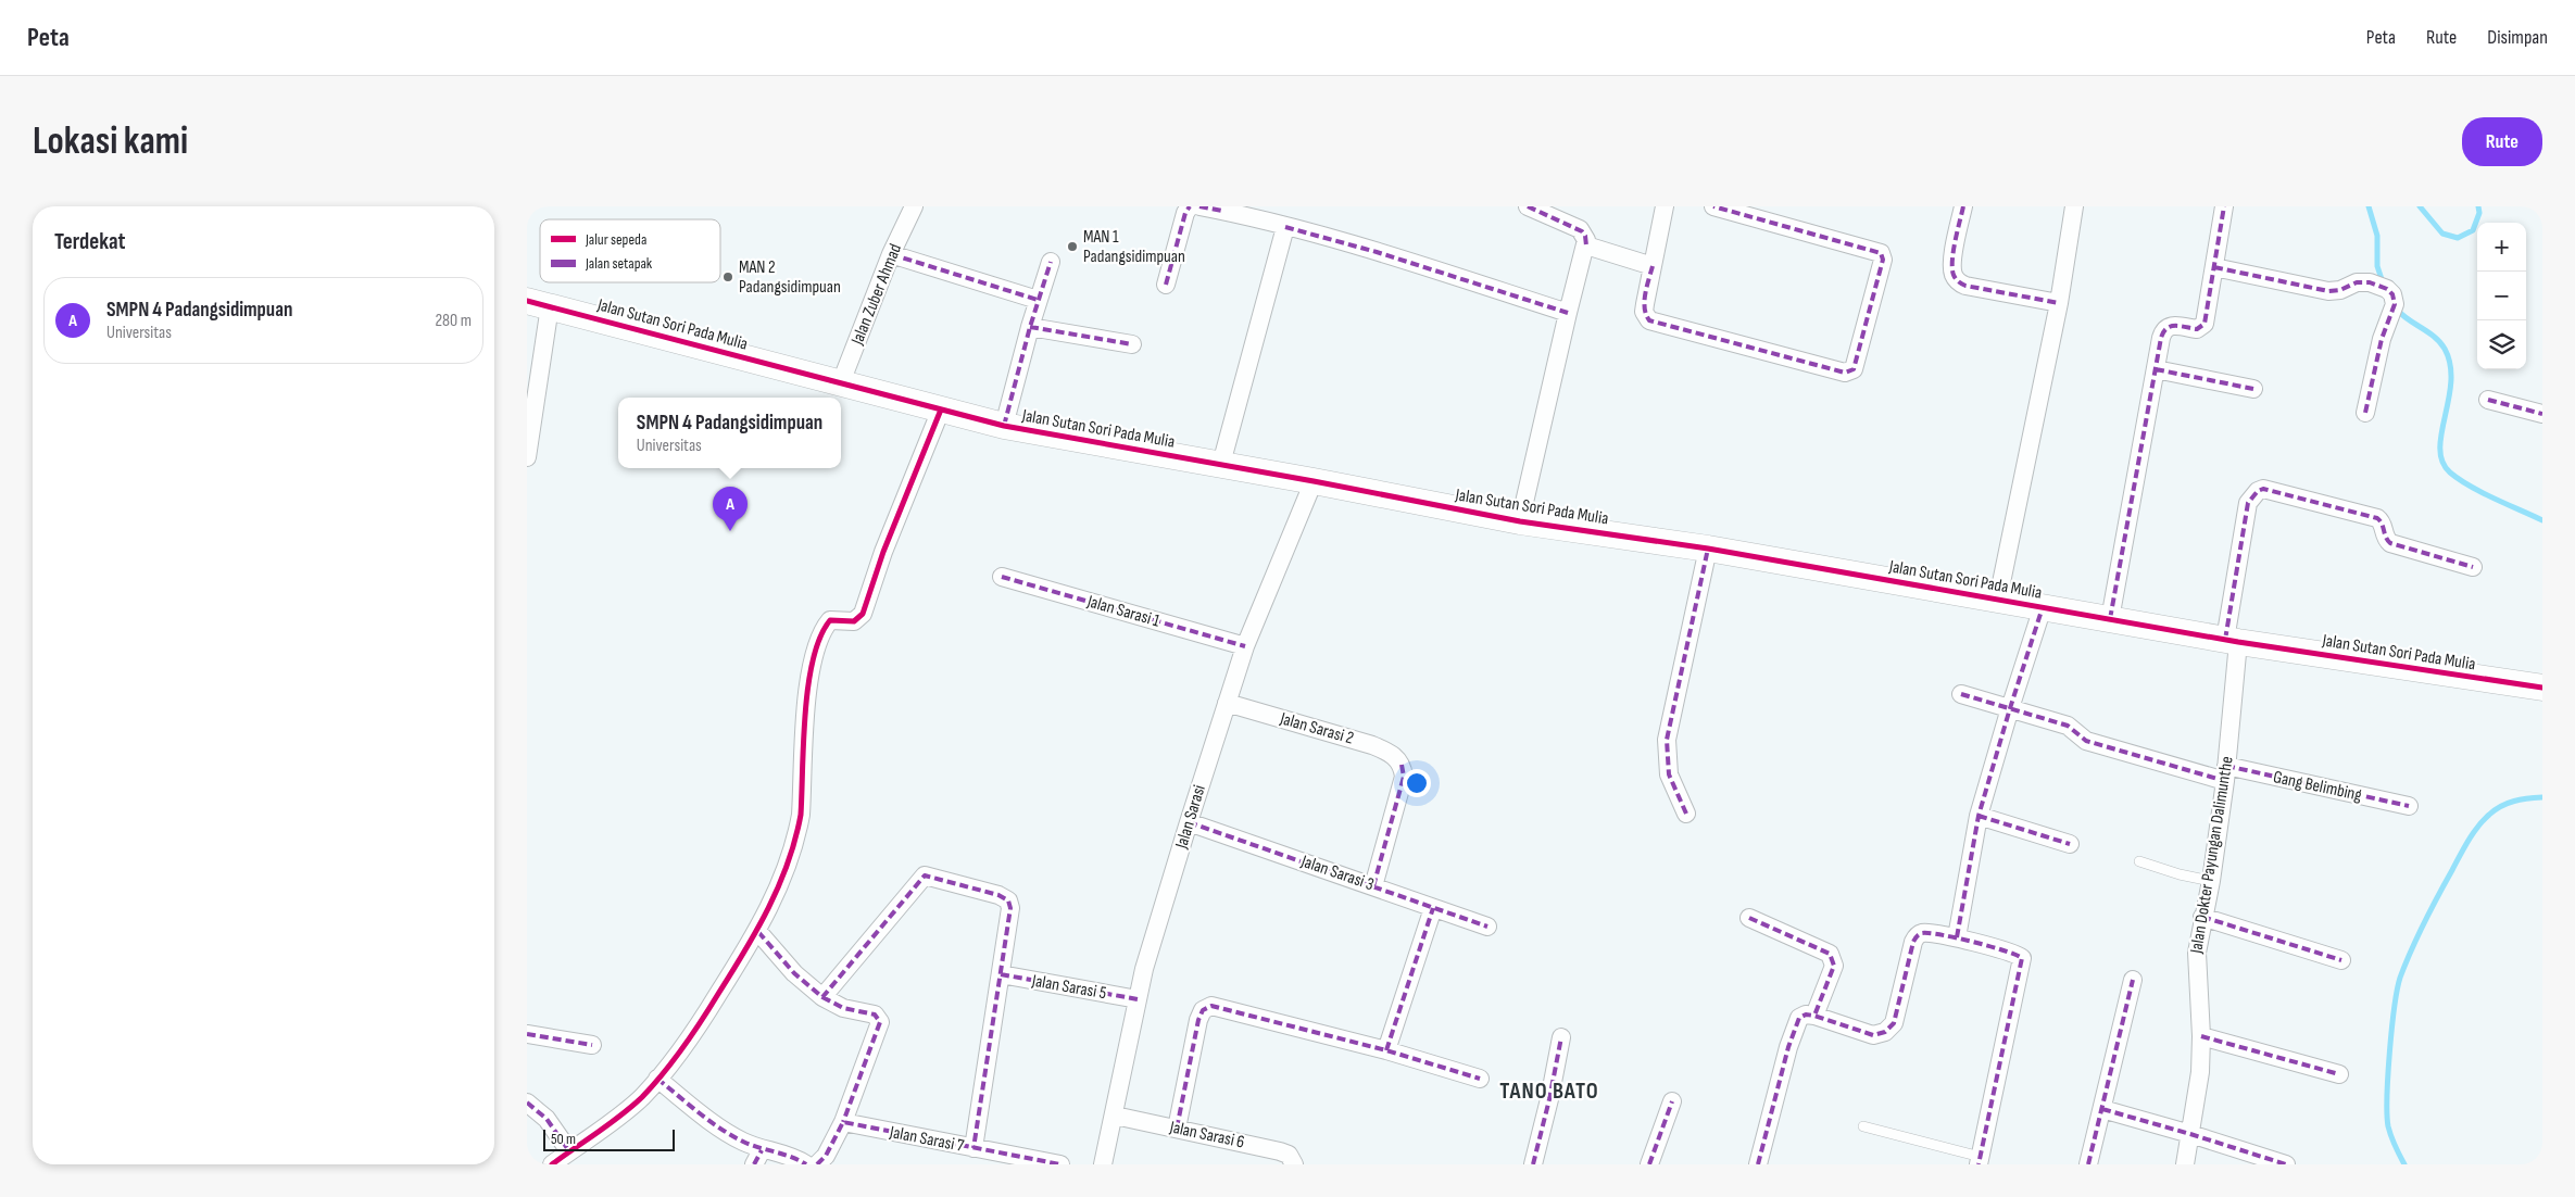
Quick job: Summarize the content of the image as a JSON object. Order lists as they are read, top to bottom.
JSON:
{
  "streets": {
    "street": [
      "Jalan Zuber Ahmad",
      "Jalan Sutan Sori Pada Mulia",
      "Jalan Sarasi 1",
      "Jalan Sarasi 2",
      "Gang Belimbing",
      "Jalan Sarasi",
      "Jalan Dokter Payungan Dalimunthe",
      "Jalan Sarasi 3",
      "Jalan Sarasi 5",
      "Jalan Sarasi 6",
      "Jalan Sarasi 7"
    ]
  },
  "crossings": [
    ["Jalan Zuber Ahmad", "Jalan Sutan Sori Pada Mulia"],
    ["Jalan Sutan Sori Pada Mulia", "Jalan Sarasi"],
    ["Jalan Sutan Sori Pada Mulia", "Jalan Dokter Payungan Dalimunthe"],
    ["Jalan Sarasi 1", "Jalan Sarasi"],
    ["Jalan Sarasi 2", "Jalan Sarasi"],
    ["Jalan Sarasi 2", "Jalan Sarasi 3"],
    ["Gang Belimbing", "Jalan Dokter Payungan Dalimunthe"],
    ["Jalan Sarasi", "Jalan Sarasi 3"],
    ["Jalan Sarasi", "Jalan Sarasi 5"],
    ["Jalan Sarasi", "Jalan Sarasi 6"]
  ],
  "districts": ["TANO BATO"],
  "places": ["MAN 1 Padangsidimpuan", "MAN 2 Padangsidimpuan"],
  "legend": ["Jalur sepeda", "Jalan setapak"],
  "scale_bar": "50 m",
  "page": {
    "header": "Peta",
    "nav": ["Peta", "Rute", "Disimpan"],
    "buttons": "Rute",
    "title": "Lokasi kami",
    "heading": "Terdekat",
    "map_buttons": ["+", "−"],
    "list": [
      {
        "mark": "A",
        "name": "SMPN 4 Padangsidimpuan",
        "note": "Universitas",
        "value": "280 m"
      }
    ],
    "popup": ["SMPN 4 Padangsidimpuan", "Universitas"],
    "pins": "A",
    "scale": "50 m"
  }
}
